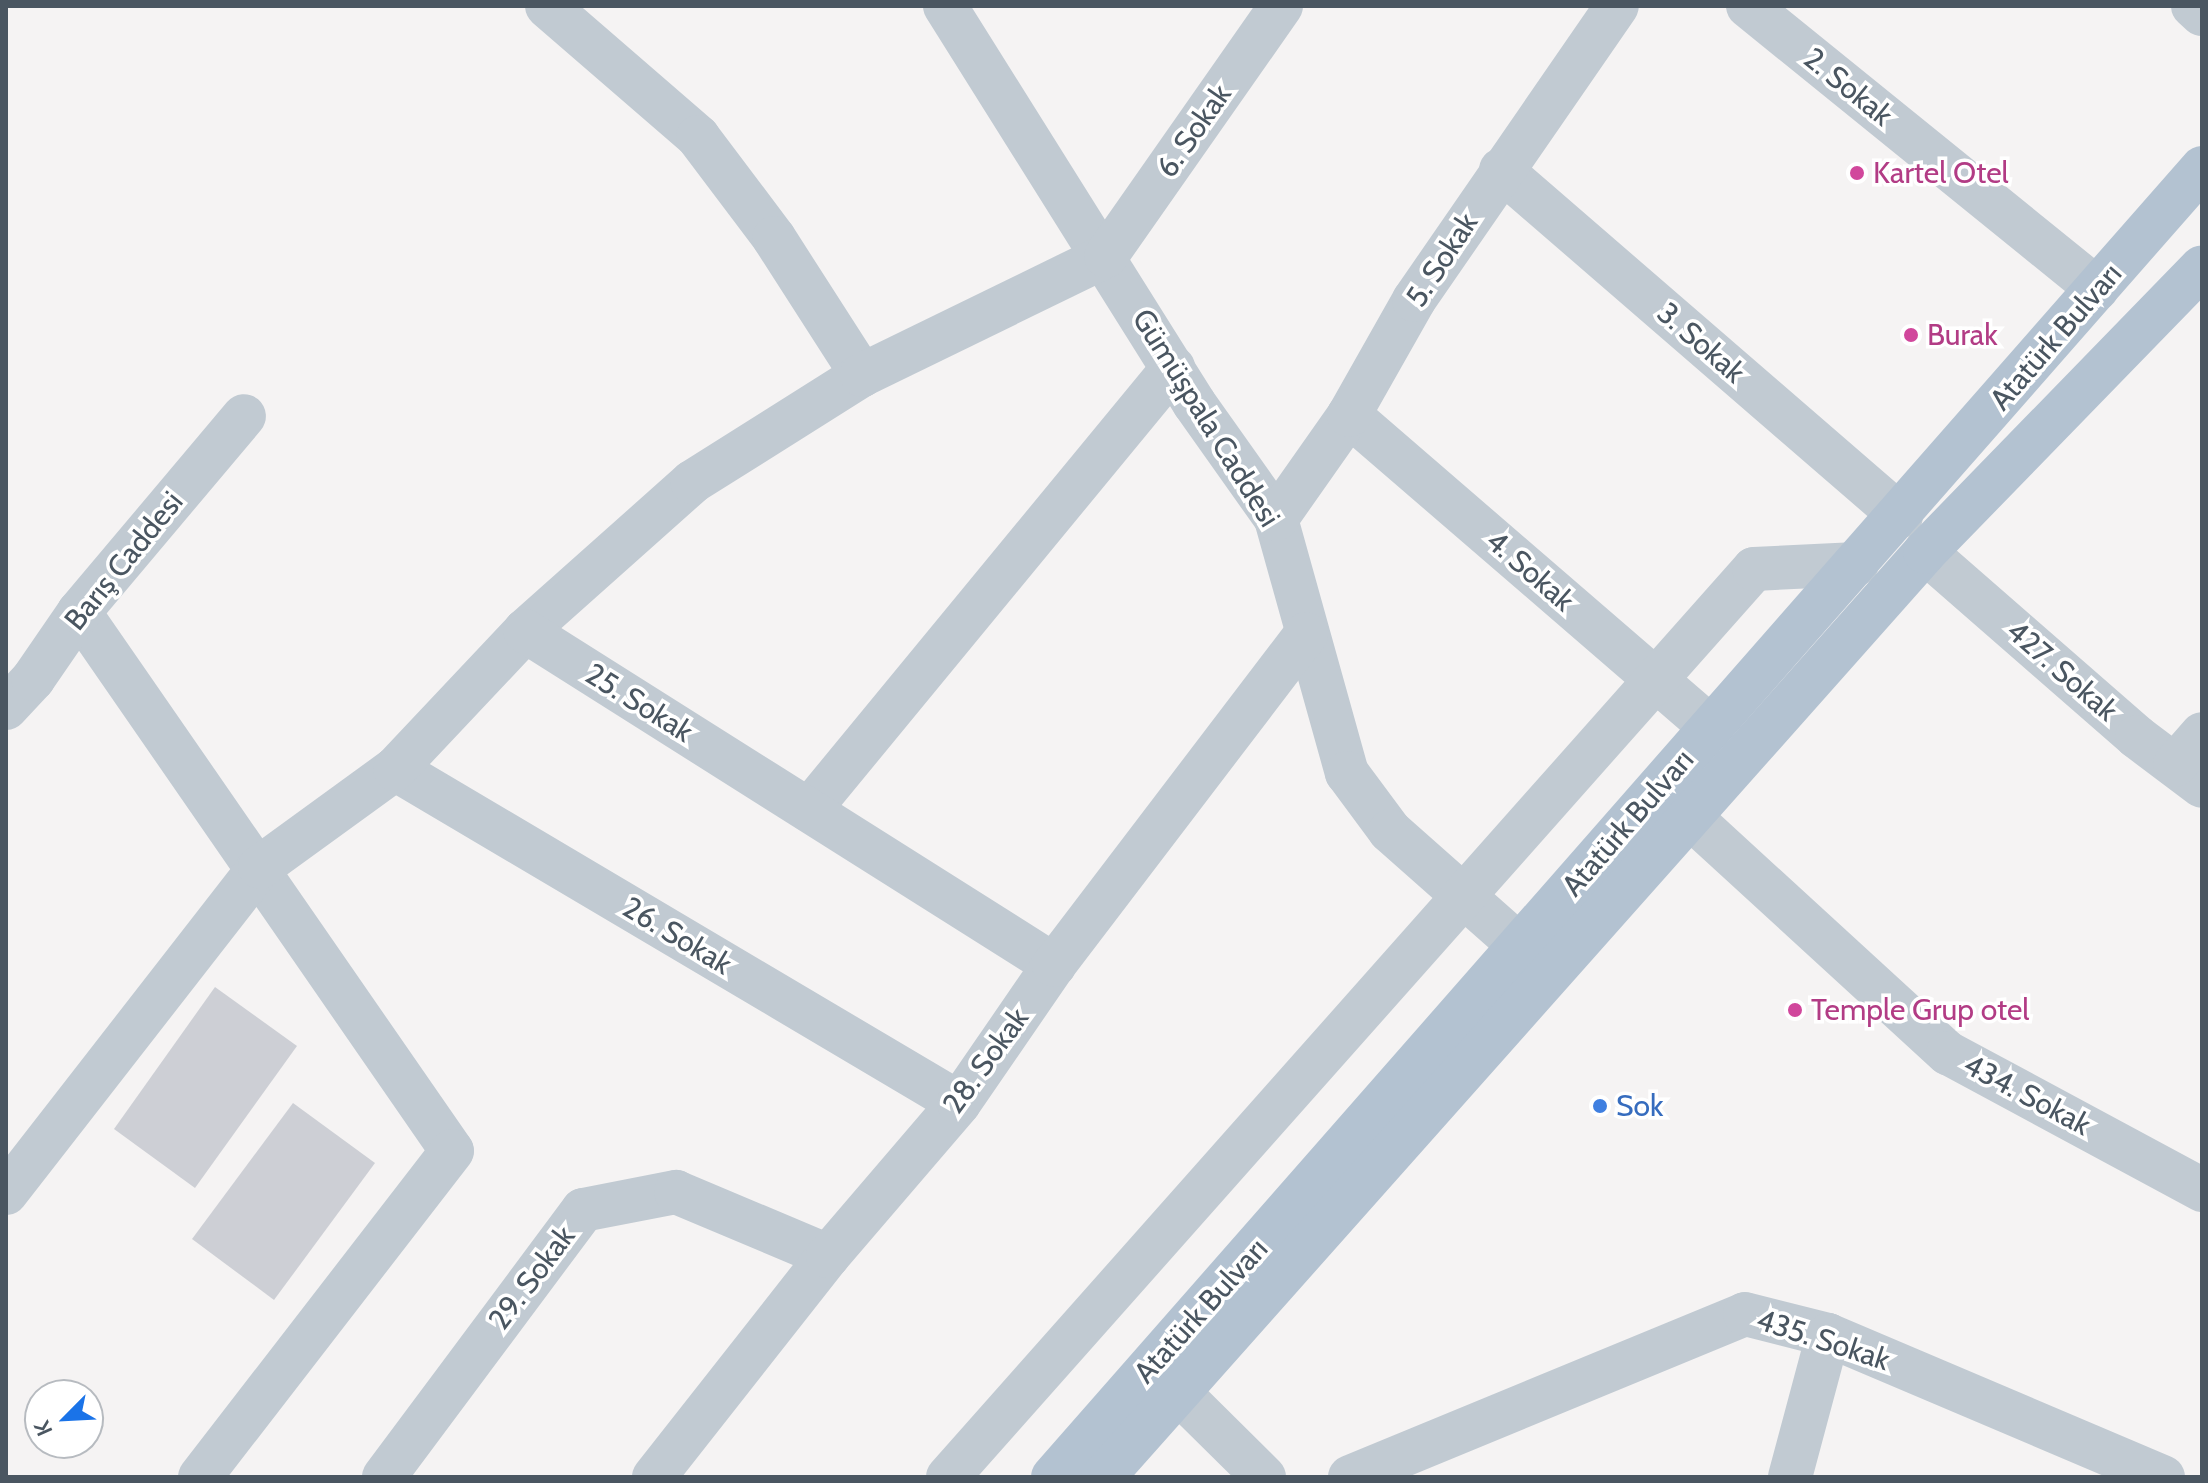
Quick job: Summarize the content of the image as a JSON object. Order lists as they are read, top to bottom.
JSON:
{
  "streets": {
    "main road": ["Atatürk Bulvarı"],
    "street": [
      "2. Sokak",
      "6. Sokak",
      "5. Sokak",
      "3. Sokak",
      "Gümüşpala Caddesi",
      "Barış Caddesi",
      "4. Sokak",
      "427. Sokak",
      "25. Sokak",
      "26. Sokak",
      "28. Sokak",
      "434. Sokak",
      "29. Sokak",
      "435. Sokak"
    ]
  },
  "crossings": [
    ["2. Sokak", "Atatürk Bulvarı"],
    ["6. Sokak", "Gümüşpala Caddesi"],
    ["5. Sokak", "3. Sokak"],
    ["5. Sokak", "Gümüşpala Caddesi"],
    ["5. Sokak", "4. Sokak"],
    ["Atatürk Bulvarı", "3. Sokak"],
    ["Atatürk Bulvarı", "Gümüşpala Caddesi"],
    ["Atatürk Bulvarı", "4. Sokak"],
    ["Atatürk Bulvarı", "427. Sokak"],
    ["Atatürk Bulvarı", "434. Sokak"],
    ["Gümüşpala Caddesi", "28. Sokak"],
    ["25. Sokak", "28. Sokak"],
    ["26. Sokak", "28. Sokak"],
    ["28. Sokak", "29. Sokak"]
  ],
  "places": [
    "Kartel Otel",
    "Burak",
    "Temple Grup otel",
    "Sok"
  ],
  "north": "bottom left"
}
